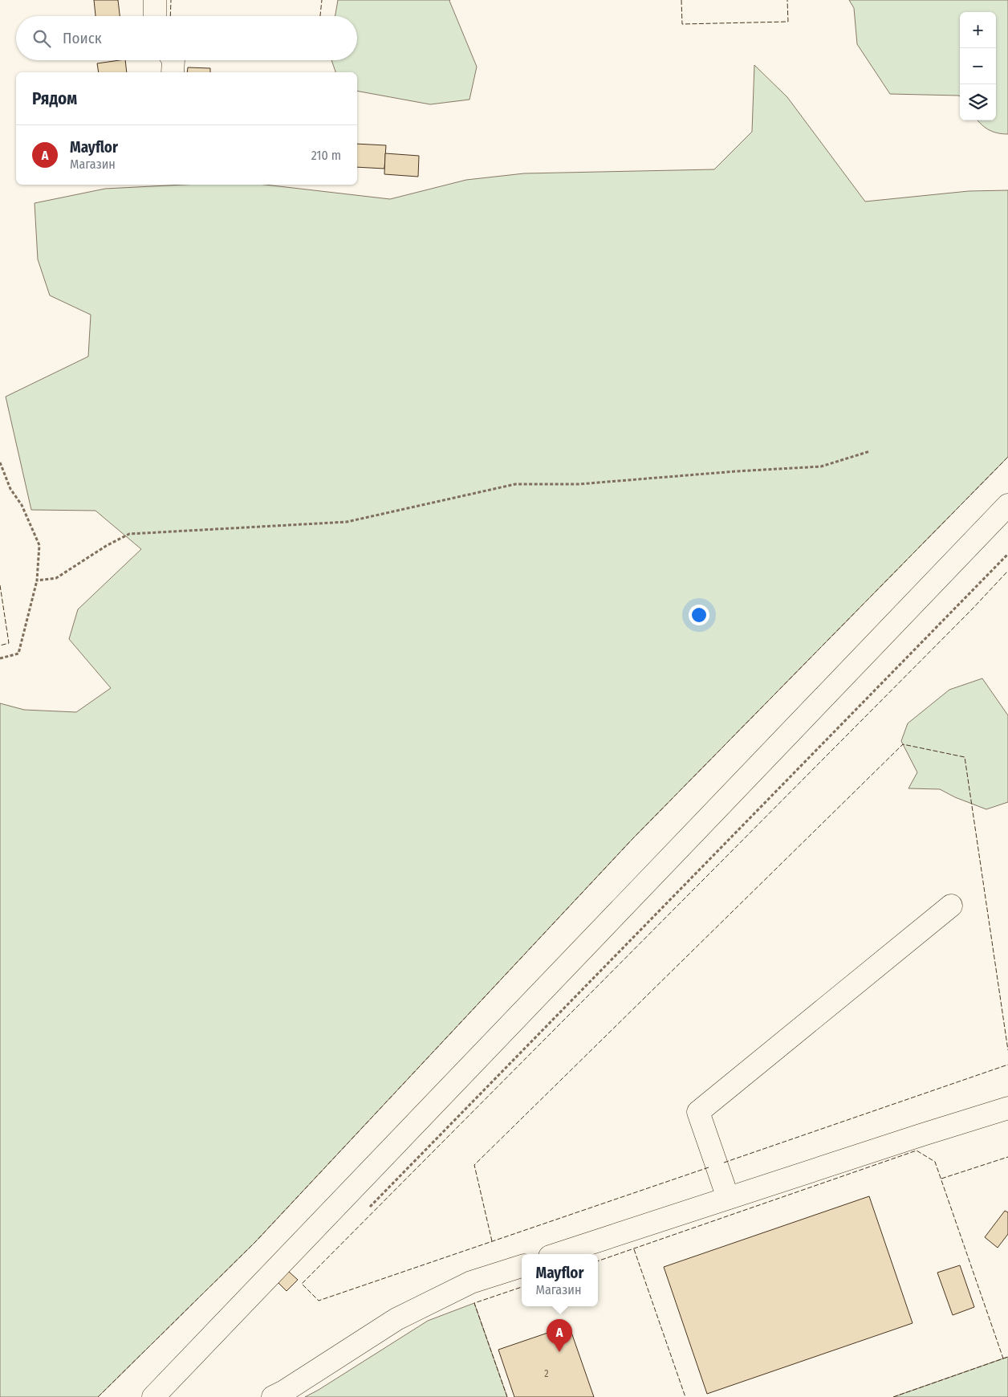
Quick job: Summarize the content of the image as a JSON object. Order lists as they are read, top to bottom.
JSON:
{
  "house_numbers": ["2"],
  "page": {
    "map_buttons": ["+", "−"],
    "search": "Поиск",
    "heading": "Рядом",
    "list": [
      {
        "mark": "A",
        "name": "Mayflor",
        "note": "Магазин",
        "value": "210 m"
      }
    ],
    "popup": ["Mayflor", "Магазин"],
    "pins": "A"
  }
}
